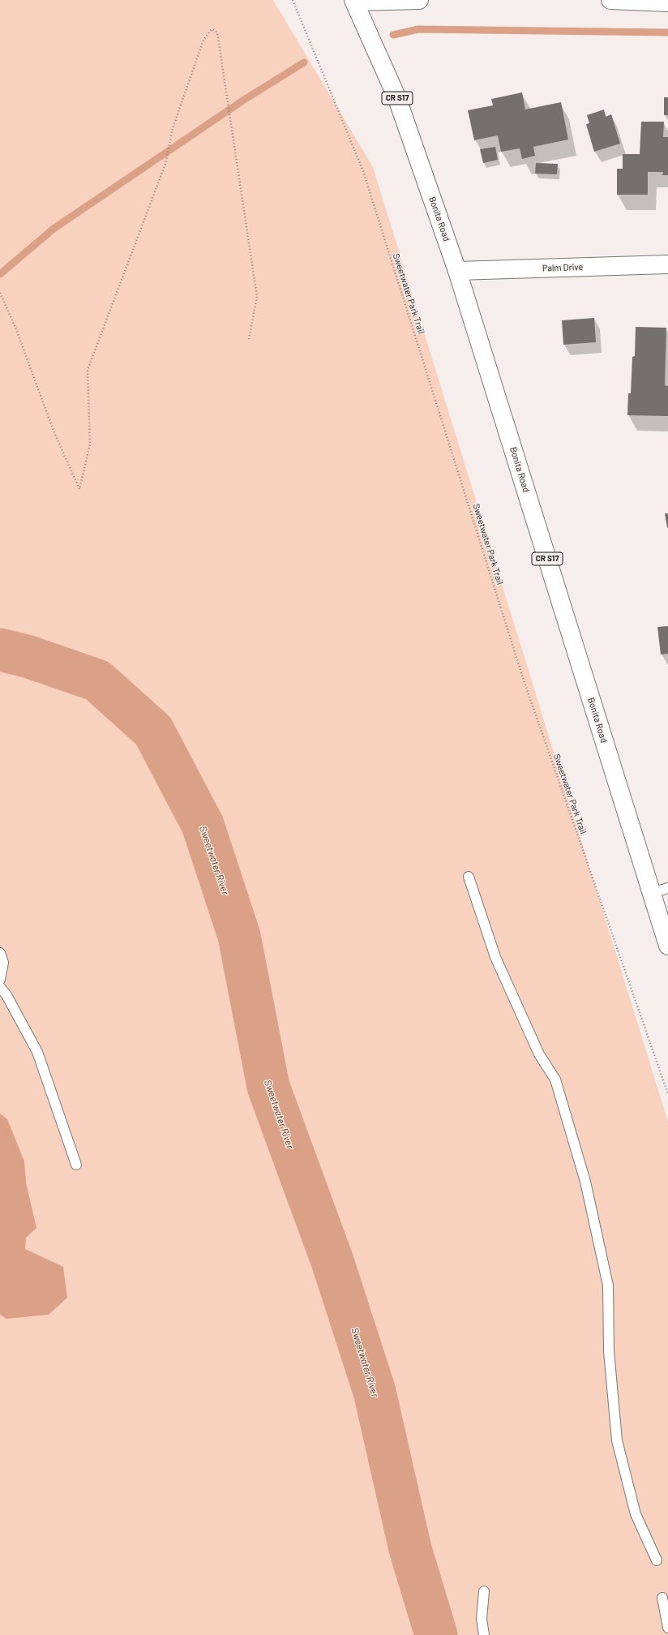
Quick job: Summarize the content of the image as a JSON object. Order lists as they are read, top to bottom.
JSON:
{
  "streets": {
    "main road": ["CR S17", "Bonita Road", "Palm Drive"],
    "path": ["Sweetwater Park Trail"]
  },
  "crossings": [
    ["Bonita Road", "Palm Drive"]
  ],
  "water": ["Sweetwater River"]
}
